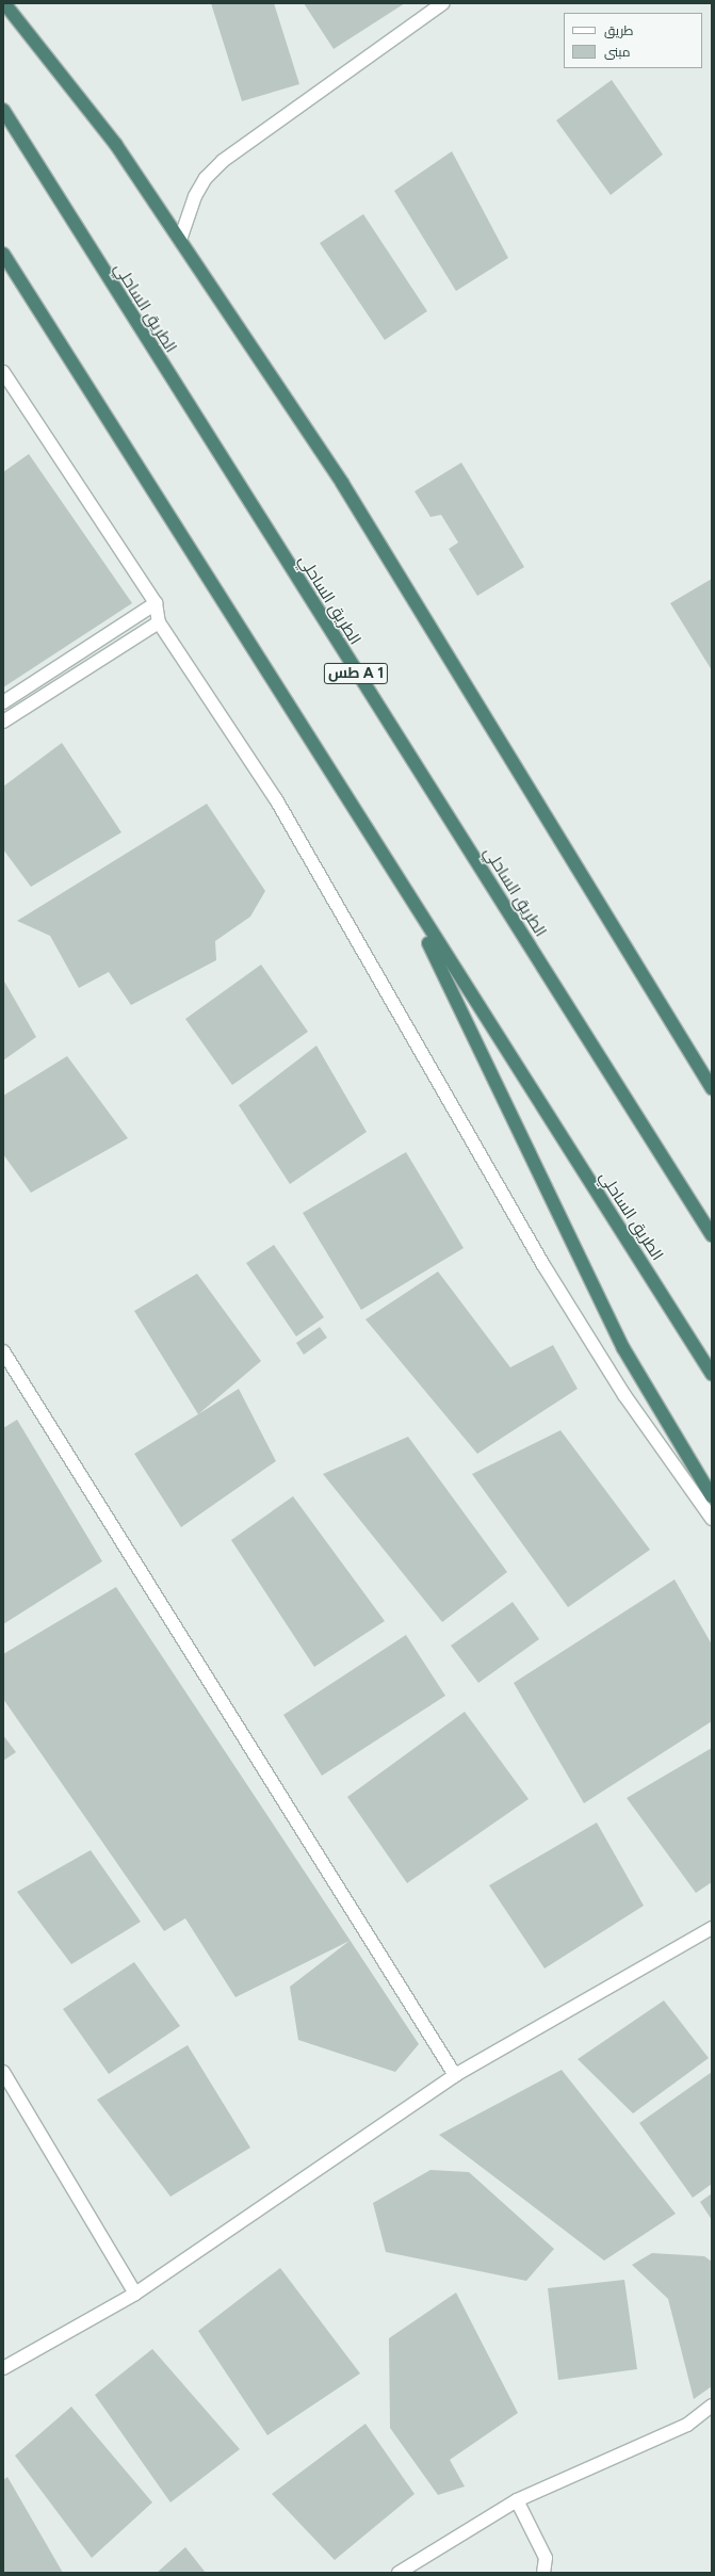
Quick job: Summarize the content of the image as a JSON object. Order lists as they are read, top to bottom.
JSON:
{
  "streets": {
    "highway": ["الطريق الساحلي", "طس A 1"]
  },
  "legend": ["طريق", "مبنى"]
}
